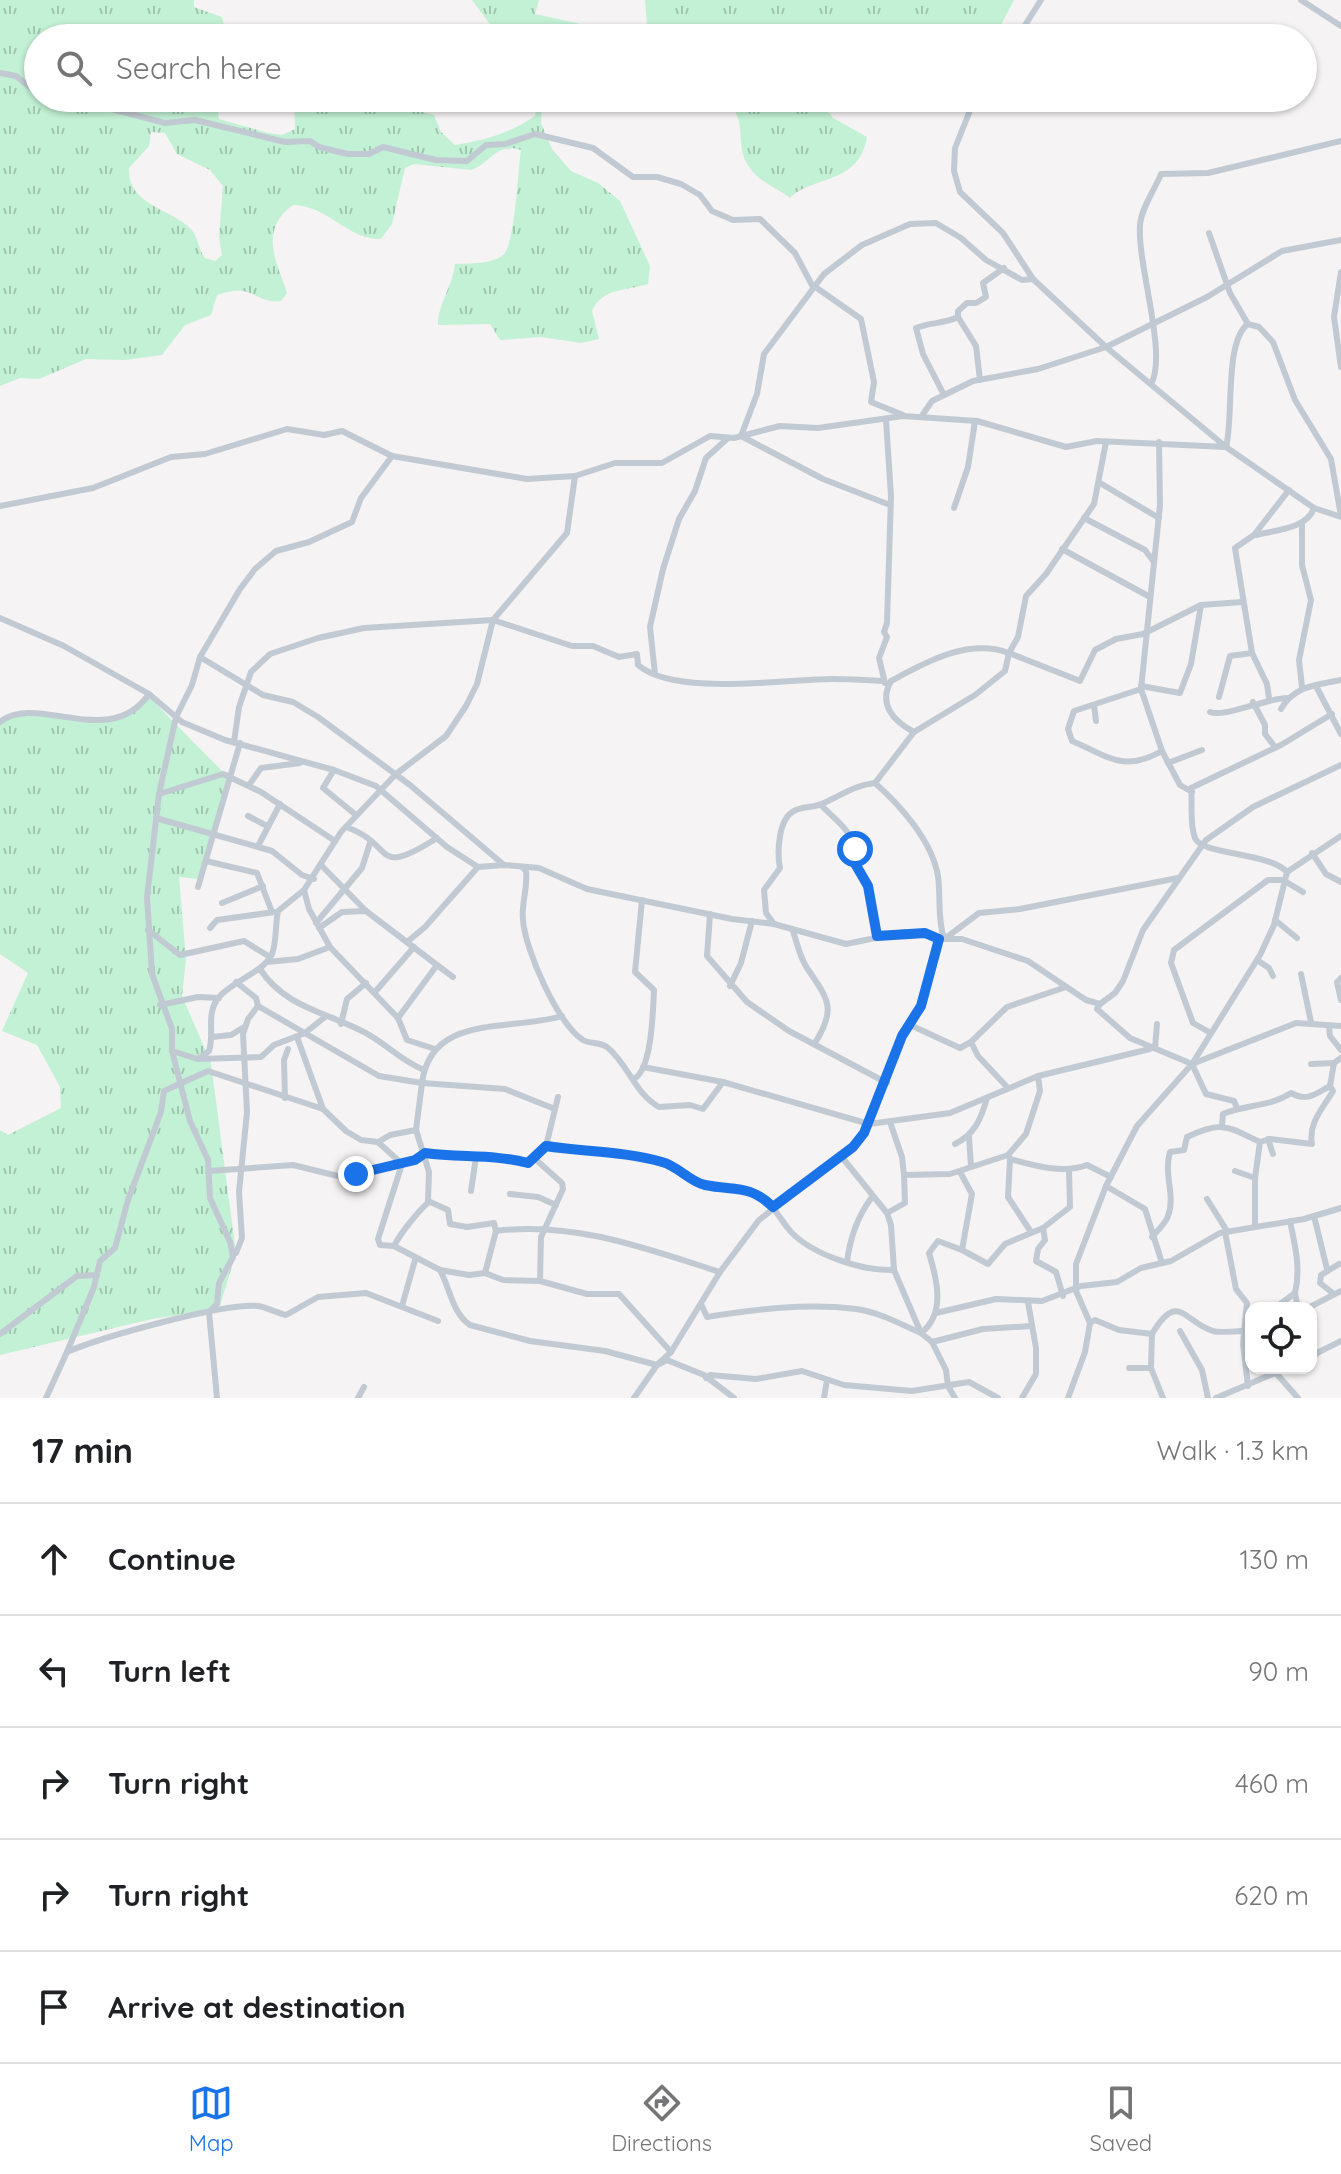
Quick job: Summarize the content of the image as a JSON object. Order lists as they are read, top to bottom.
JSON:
{
  "page": {
    "search": "Search here",
    "heading": ["17 min", "Walk · 1.3 km"],
    "list": [
      ["Continue", "130 m"],
      ["Turn left", "90 m"],
      ["Turn right", "460 m"],
      ["Turn right", "620 m"],
      "Arrive at destination"
    ],
    "nav": ["Map", "Directions", "Saved"]
  }
}
